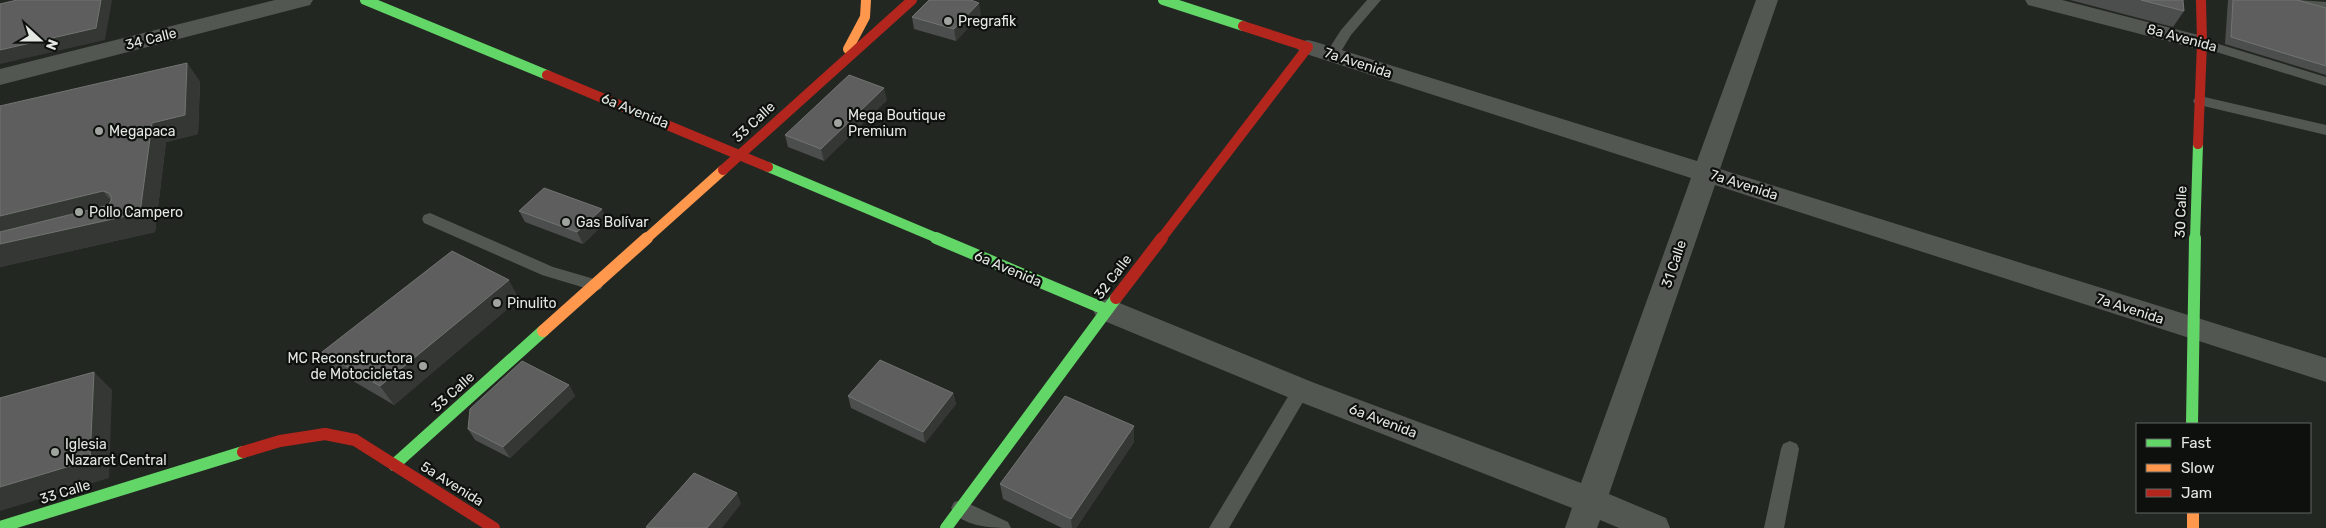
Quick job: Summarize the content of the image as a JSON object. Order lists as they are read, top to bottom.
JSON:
{
  "streets": {
    "main road": [
      "7a Avenida",
      "6a Avenida",
      "33 Calle",
      "30 Calle",
      "32 Calle",
      "5a Avenida"
    ],
    "street": ["8a Avenida", "34 Calle", "31 Calle"]
  },
  "crossings": [
    ["8a Avenida", "30 Calle"],
    ["7a Avenida", "30 Calle"],
    ["7a Avenida", "31 Calle"],
    ["7a Avenida", "32 Calle"],
    ["6a Avenida", "33 Calle"],
    ["6a Avenida", "31 Calle"],
    ["6a Avenida", "32 Calle"],
    ["33 Calle", "5a Avenida"]
  ],
  "places": [
    "Pregrafik",
    "Mega Boutique Premium",
    "Megapaca",
    "Pollo Campero",
    "Gas Bolívar",
    "Pinulito",
    "MC Reconstructora de Motocicletas",
    "Iglesia Nazaret Central"
  ],
  "legend": ["Fast", "Slow", "Jam"],
  "north": "right"
}
